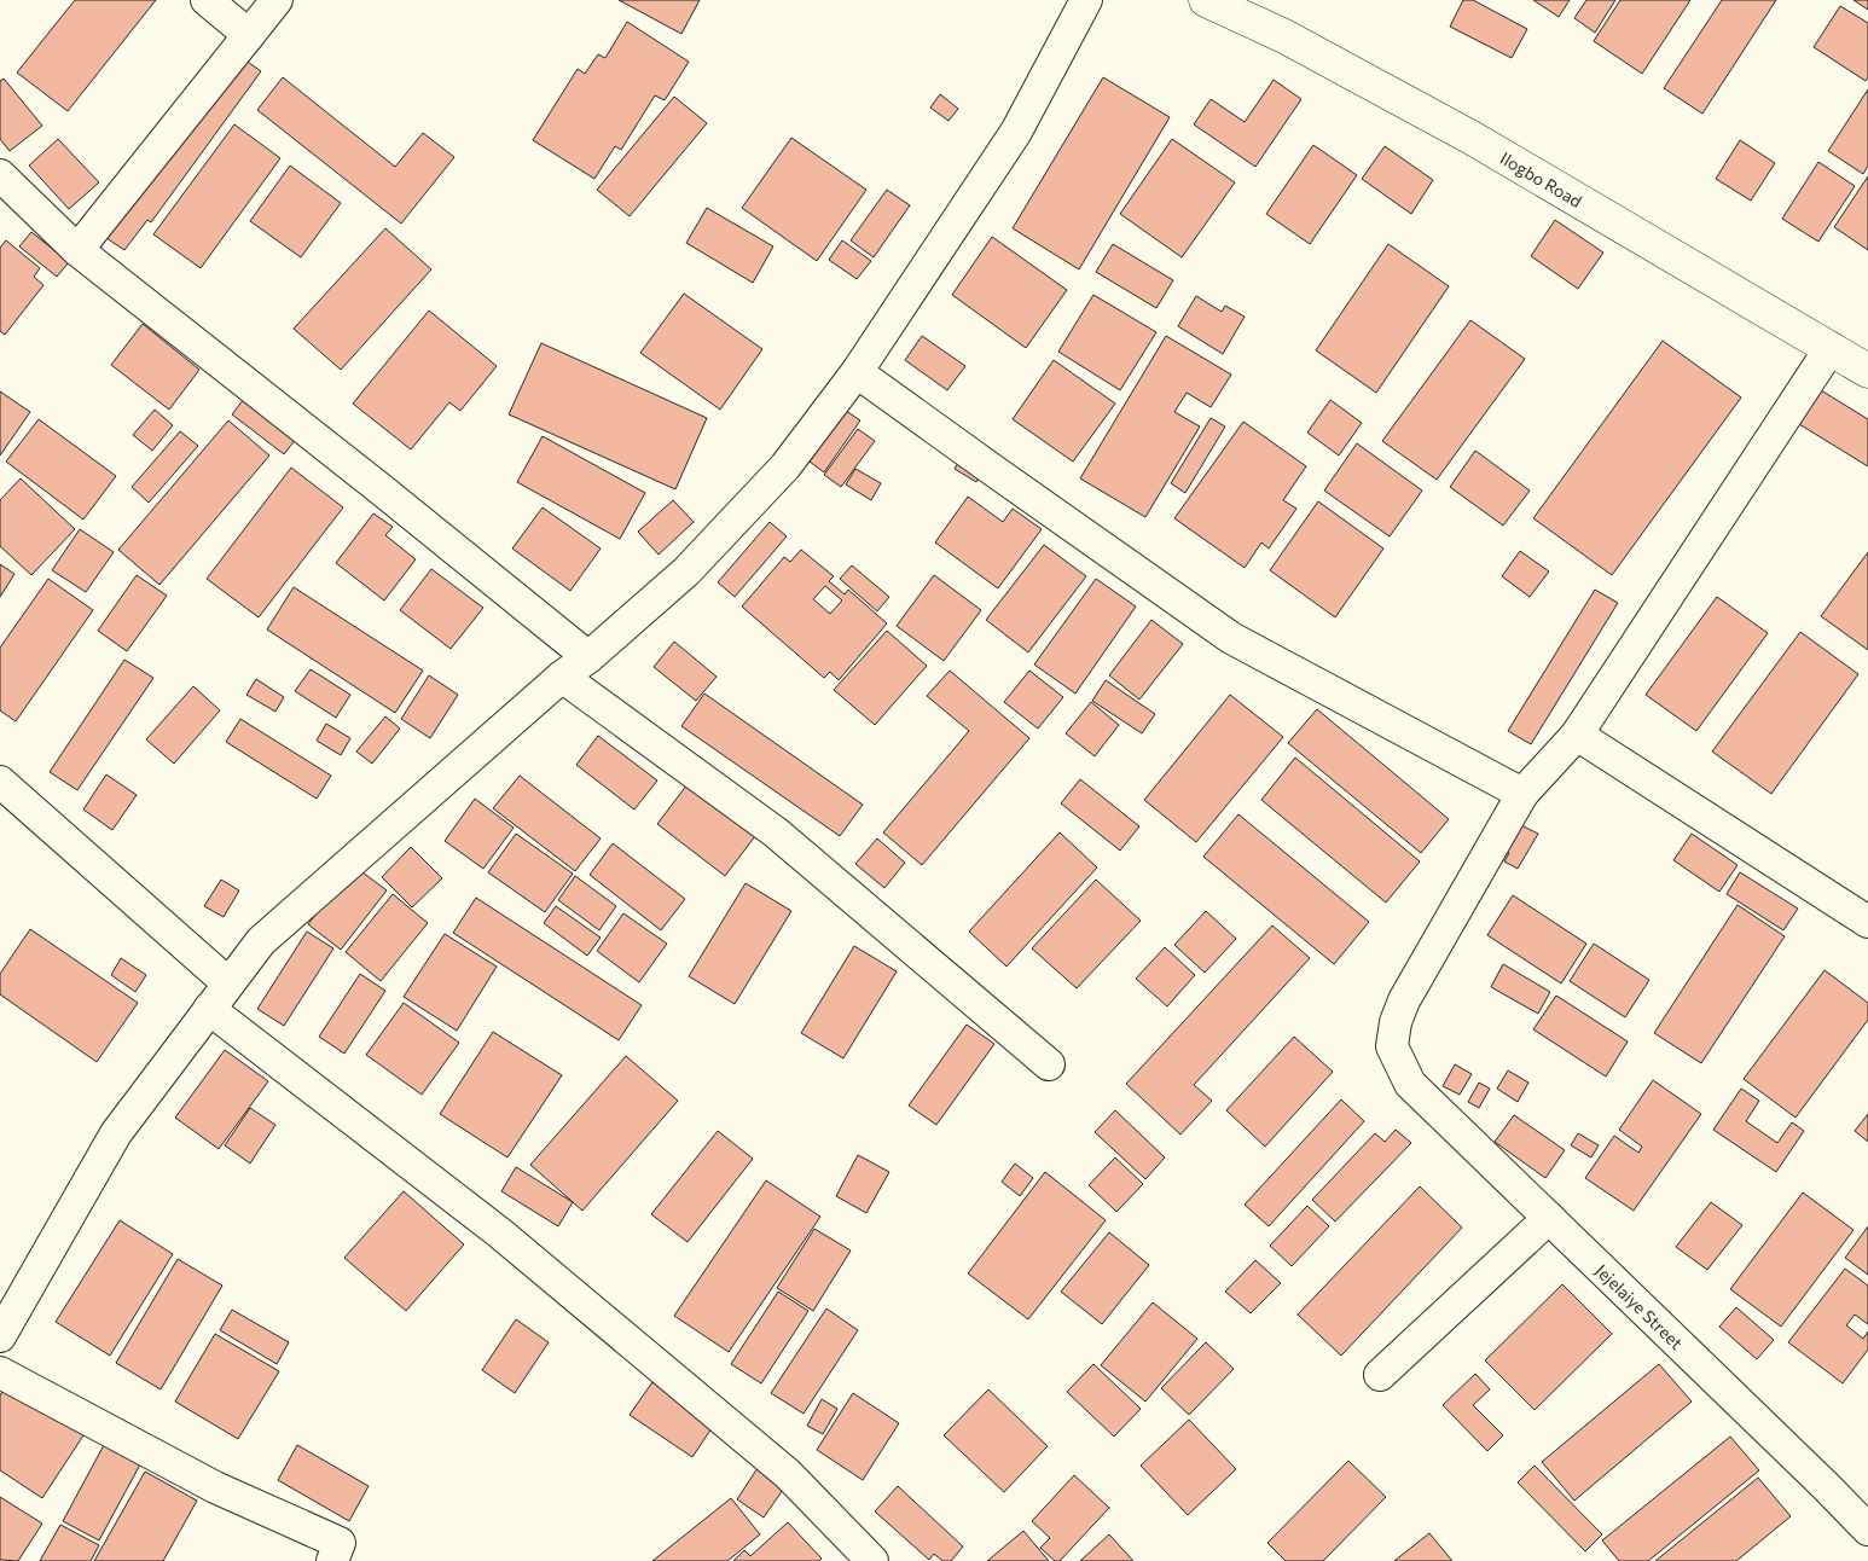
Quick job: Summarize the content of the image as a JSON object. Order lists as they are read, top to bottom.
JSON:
{
  "streets": {
    "main road": ["Ilogbo Road"],
    "street": ["Jejelaiye Street"]
  }
}
